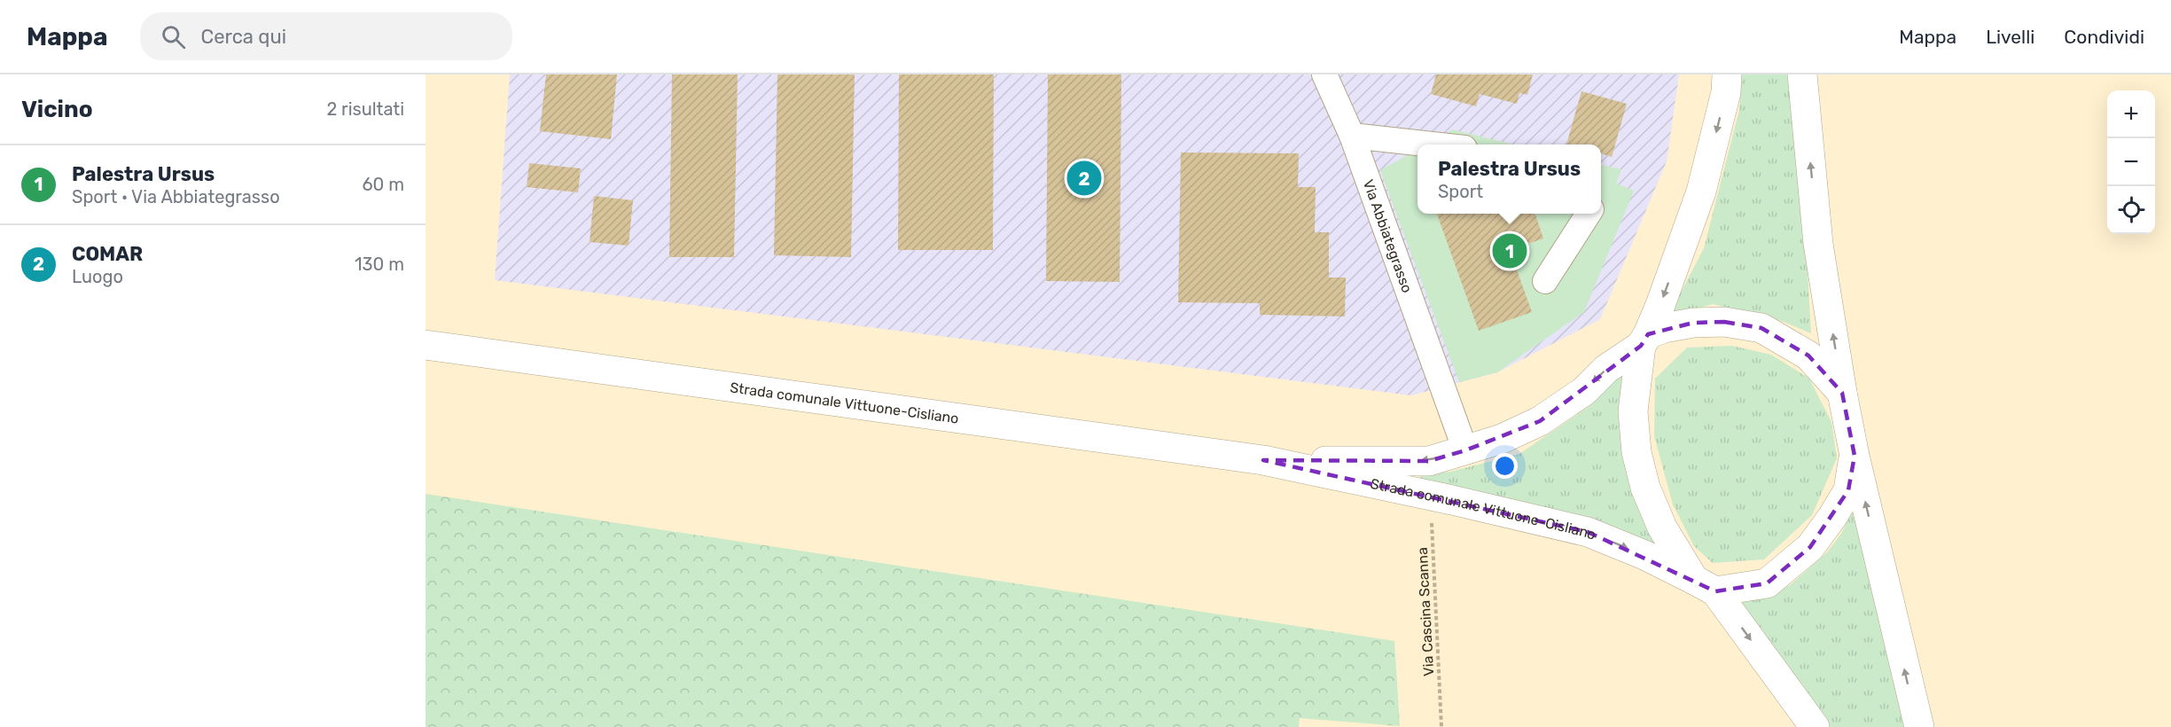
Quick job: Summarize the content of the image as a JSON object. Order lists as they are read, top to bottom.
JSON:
{
  "streets": {
    "main road": ["Strada comunale Vittuone-Cisliano"],
    "street": ["Via Abbiategrasso"],
    "path": ["Via Cascina Scanna"]
  },
  "crossings": [
    ["Via Abbiategrasso", "Strada comunale Vittuone-Cisliano"],
    ["Strada comunale Vittuone-Cisliano", "Via Cascina Scanna"]
  ],
  "page": {
    "header": "Mappa",
    "search": "Cerca qui",
    "nav": ["Mappa", "Livelli", "Condividi"],
    "heading": ["Vicino", "2 risultati"],
    "map_buttons": ["+", "−"],
    "list": [
      {
        "mark": "1",
        "name": "Palestra Ursus",
        "note": "Sport · Via Abbiategrasso",
        "value": "60 m"
      },
      {
        "mark": "2",
        "name": "COMAR",
        "note": "Luogo",
        "value": "130 m"
      }
    ],
    "popup": ["Palestra Ursus", "Sport"],
    "pins": ["2", "1"]
  }
}
